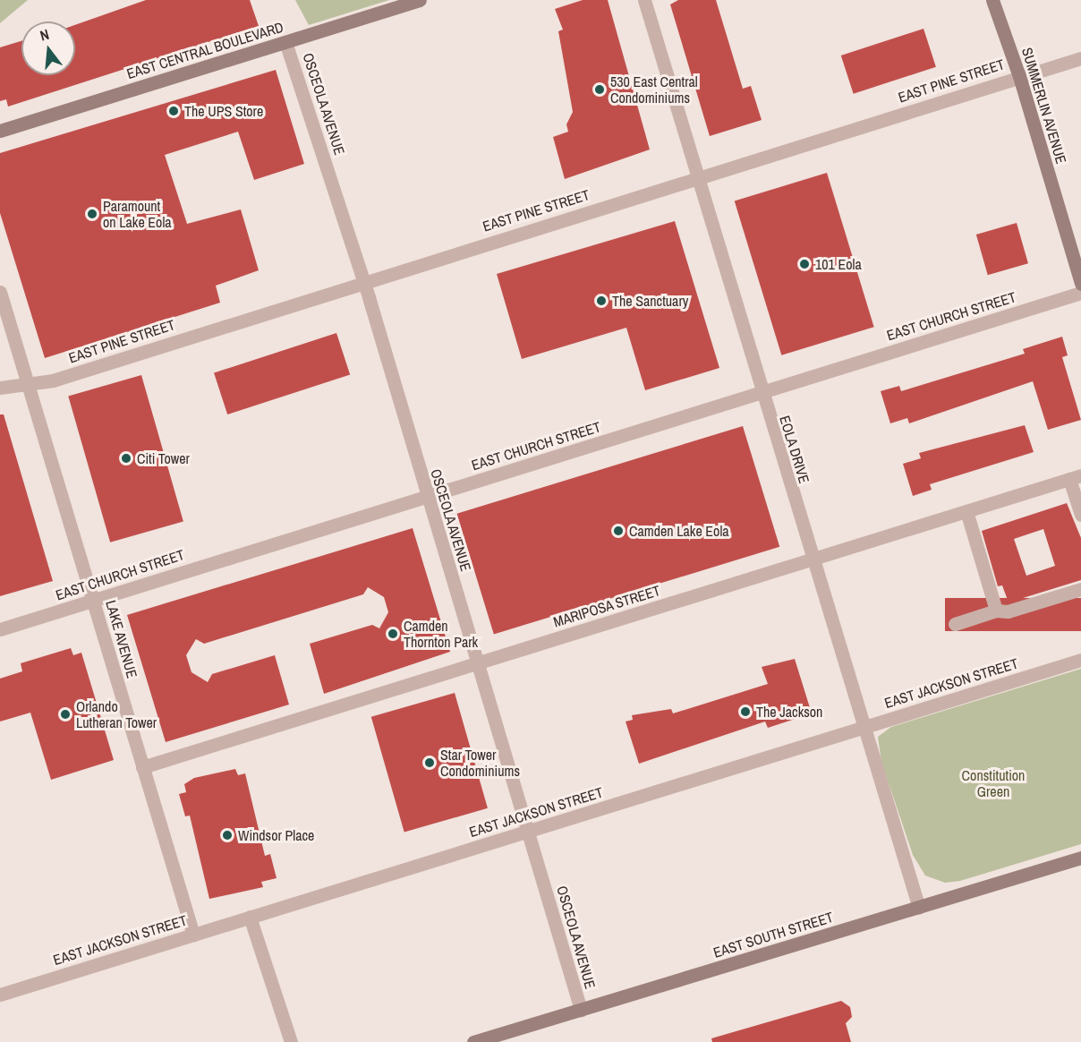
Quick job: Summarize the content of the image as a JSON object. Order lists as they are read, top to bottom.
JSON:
{
  "streets": {
    "street": [
      "EAST CENTRAL BOULEVARD",
      "EAST PINE STREET",
      "OSCEOLA AVENUE",
      "SUMMERLIN AVENUE",
      "EAST CHURCH STREET",
      "EOLA DRIVE",
      "MARIPOSA STREET",
      "LAKE AVENUE",
      "EAST JACKSON STREET",
      "EAST SOUTH STREET"
    ]
  },
  "crossings": [
    ["EAST CENTRAL BOULEVARD", "OSCEOLA AVENUE"],
    ["EAST PINE STREET", "OSCEOLA AVENUE"],
    ["EAST PINE STREET", "SUMMERLIN AVENUE"],
    ["EAST PINE STREET", "EOLA DRIVE"],
    ["EAST PINE STREET", "LAKE AVENUE"],
    ["OSCEOLA AVENUE", "EAST CHURCH STREET"],
    ["OSCEOLA AVENUE", "MARIPOSA STREET"],
    ["OSCEOLA AVENUE", "EAST JACKSON STREET"],
    ["OSCEOLA AVENUE", "EAST SOUTH STREET"],
    ["EAST CHURCH STREET", "EOLA DRIVE"],
    ["EAST CHURCH STREET", "LAKE AVENUE"],
    ["EOLA DRIVE", "MARIPOSA STREET"],
    ["EOLA DRIVE", "EAST JACKSON STREET"],
    ["EOLA DRIVE", "EAST SOUTH STREET"],
    ["MARIPOSA STREET", "LAKE AVENUE"],
    ["LAKE AVENUE", "EAST JACKSON STREET"]
  ],
  "parks": ["Constitution Green"],
  "places": [
    "530 East Central Condominiums",
    "The UPS Store",
    "Paramount on Lake Eola",
    "101 Eola",
    "The Sanctuary",
    "Citi Tower",
    "Camden Lake Eola",
    "Camden Thornton Park",
    "The Jackson",
    "Orlando Lutheran Tower",
    "Star Tower Condominiums",
    "Windsor Place"
  ],
  "north": "top"
}
